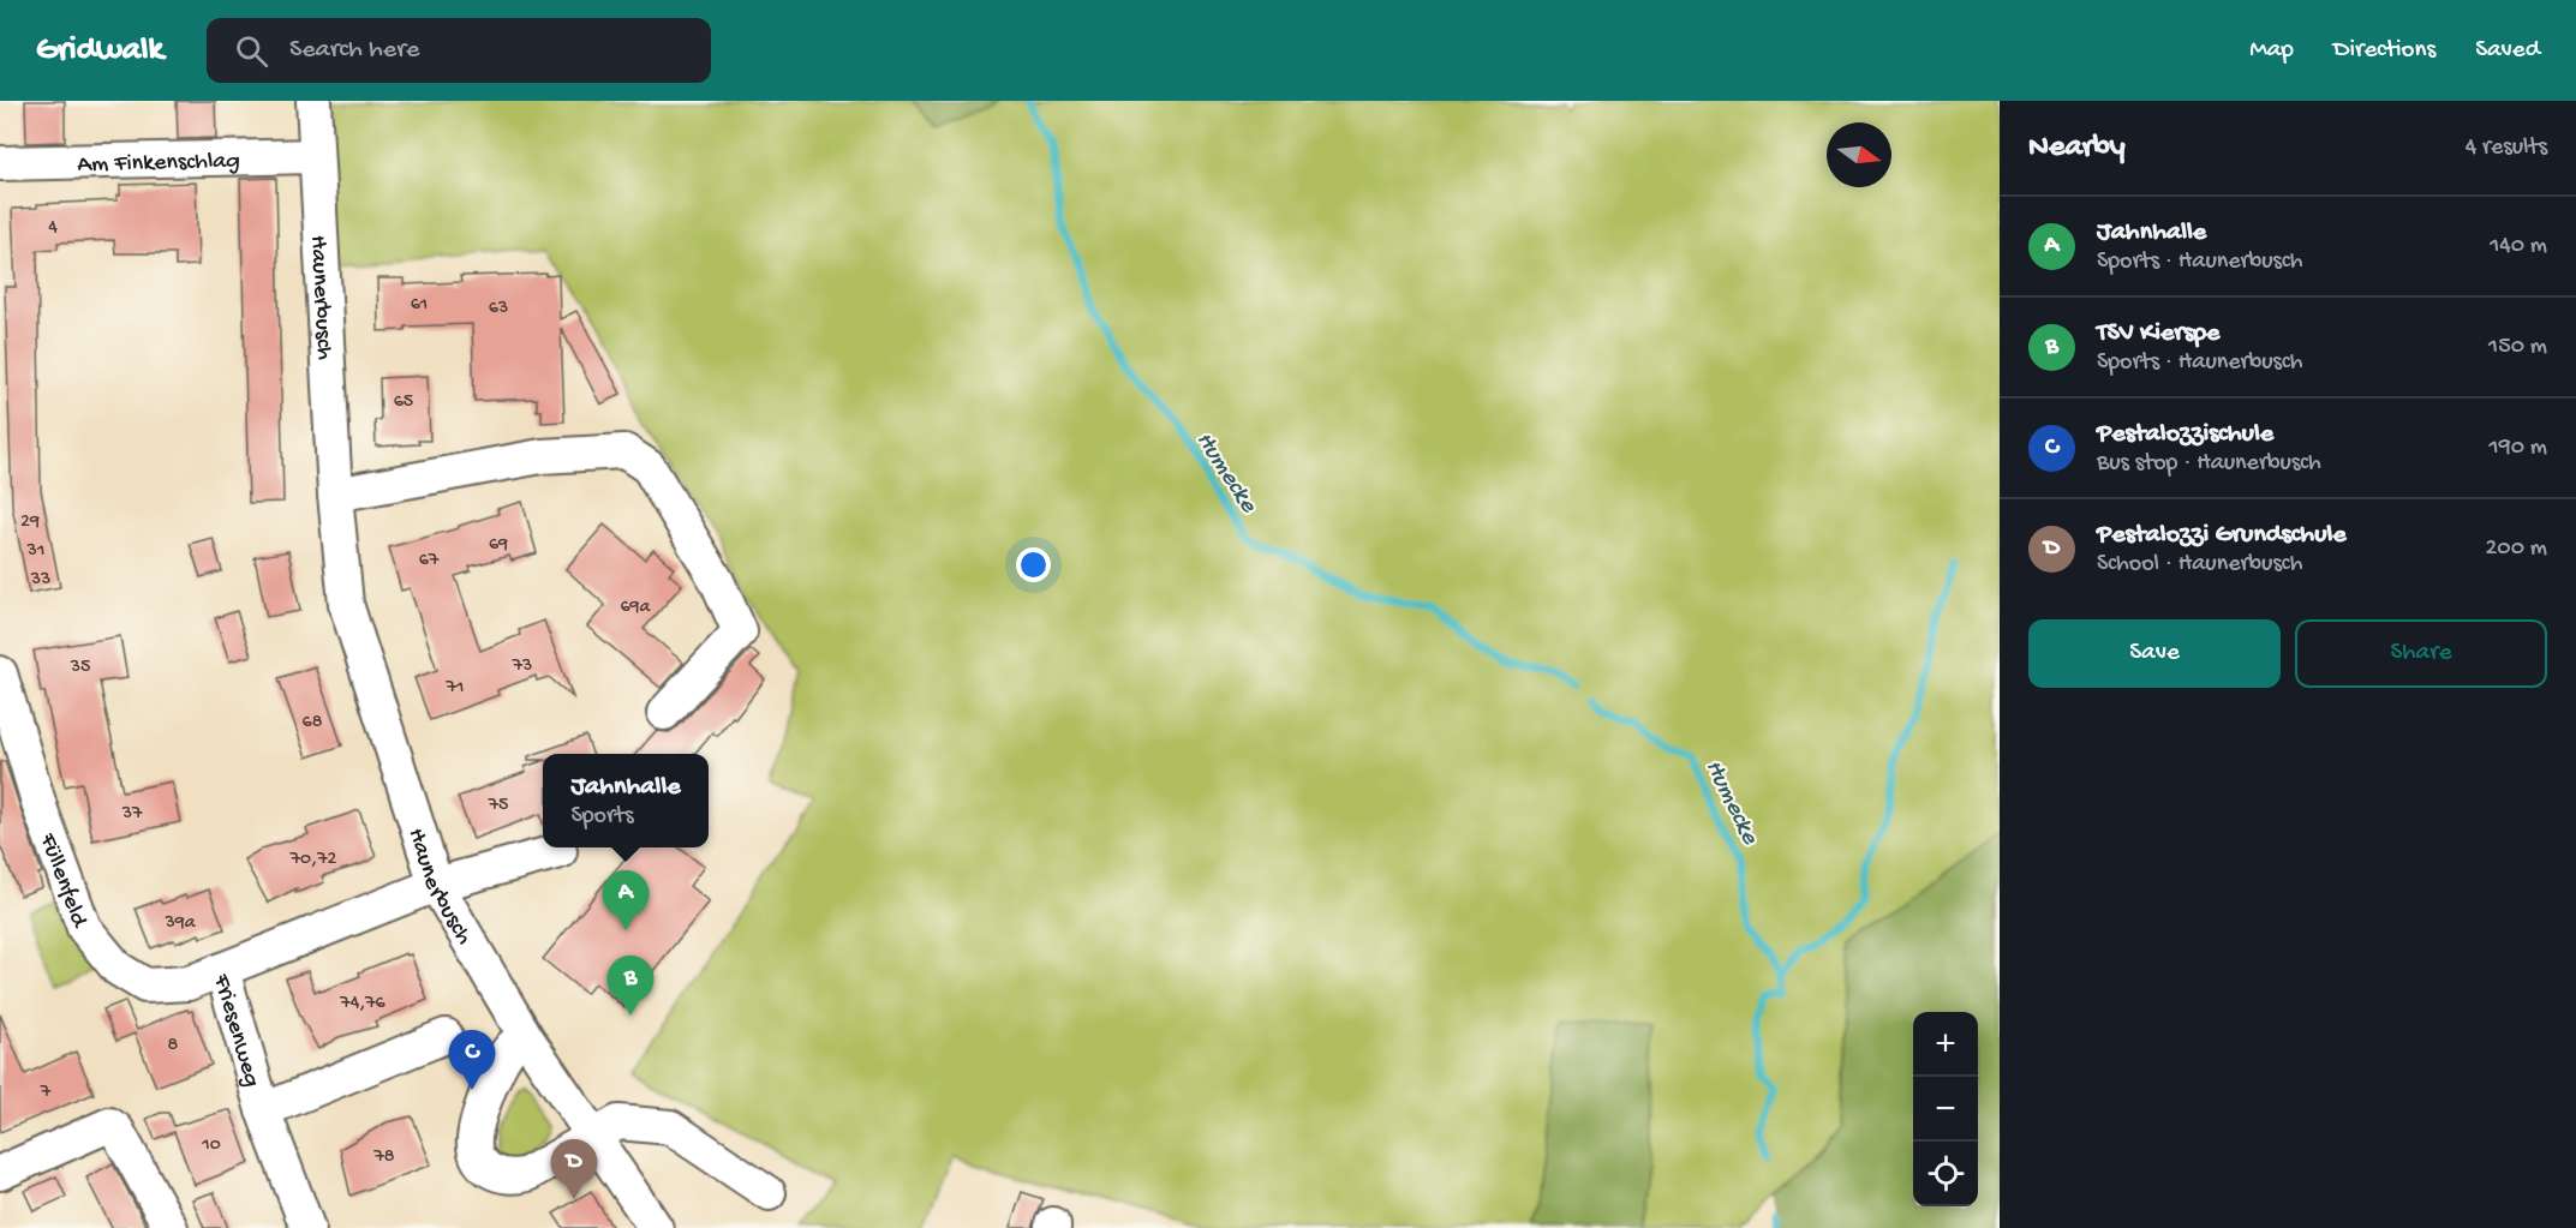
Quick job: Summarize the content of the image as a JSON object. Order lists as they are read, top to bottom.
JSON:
{
  "streets": {
    "street": [
      "Am Finkenschlag",
      "Haunerbusch",
      "Füllenfeld",
      "Friesenweg"
    ]
  },
  "crossings": [
    ["Am Finkenschlag", "Haunerbusch"],
    ["Haunerbusch", "Friesenweg"],
    ["Füllenfeld", "Friesenweg"]
  ],
  "water": ["Humecke"],
  "house_numbers": [
    "4",
    "61",
    "63",
    "65",
    "29",
    "69",
    "31",
    "67",
    "33",
    "69a",
    "73",
    "35",
    "71",
    "68",
    "75",
    "37",
    "70,72",
    "39a",
    "74,76",
    "8",
    "7",
    "10",
    "78"
  ],
  "north": "right",
  "page": {
    "header": "Gridwalk",
    "search": "Search here",
    "nav": ["Map", "Directions", "Saved"],
    "heading": ["Nearby", "4 results"],
    "list": [
      {
        "mark": "A",
        "name": "Jahnhalle",
        "note": "Sports · Haunerbusch",
        "value": "140 m"
      },
      {
        "mark": "B",
        "name": "TSV Kierspe",
        "note": "Sports · Haunerbusch",
        "value": "150 m"
      },
      {
        "mark": "C",
        "name": "Pestalozzischule",
        "note": "Bus stop · Haunerbusch",
        "value": "190 m"
      },
      {
        "mark": "D",
        "name": "Pestalozzi Grundschule",
        "note": "School · Haunerbusch",
        "value": "200 m"
      }
    ],
    "buttons": ["Save", "Share"],
    "popup": ["Jahnhalle", "Sports"],
    "pins": [
      "A",
      "B",
      "C",
      "D"
    ],
    "map_buttons": ["+", "−"]
  }
}
